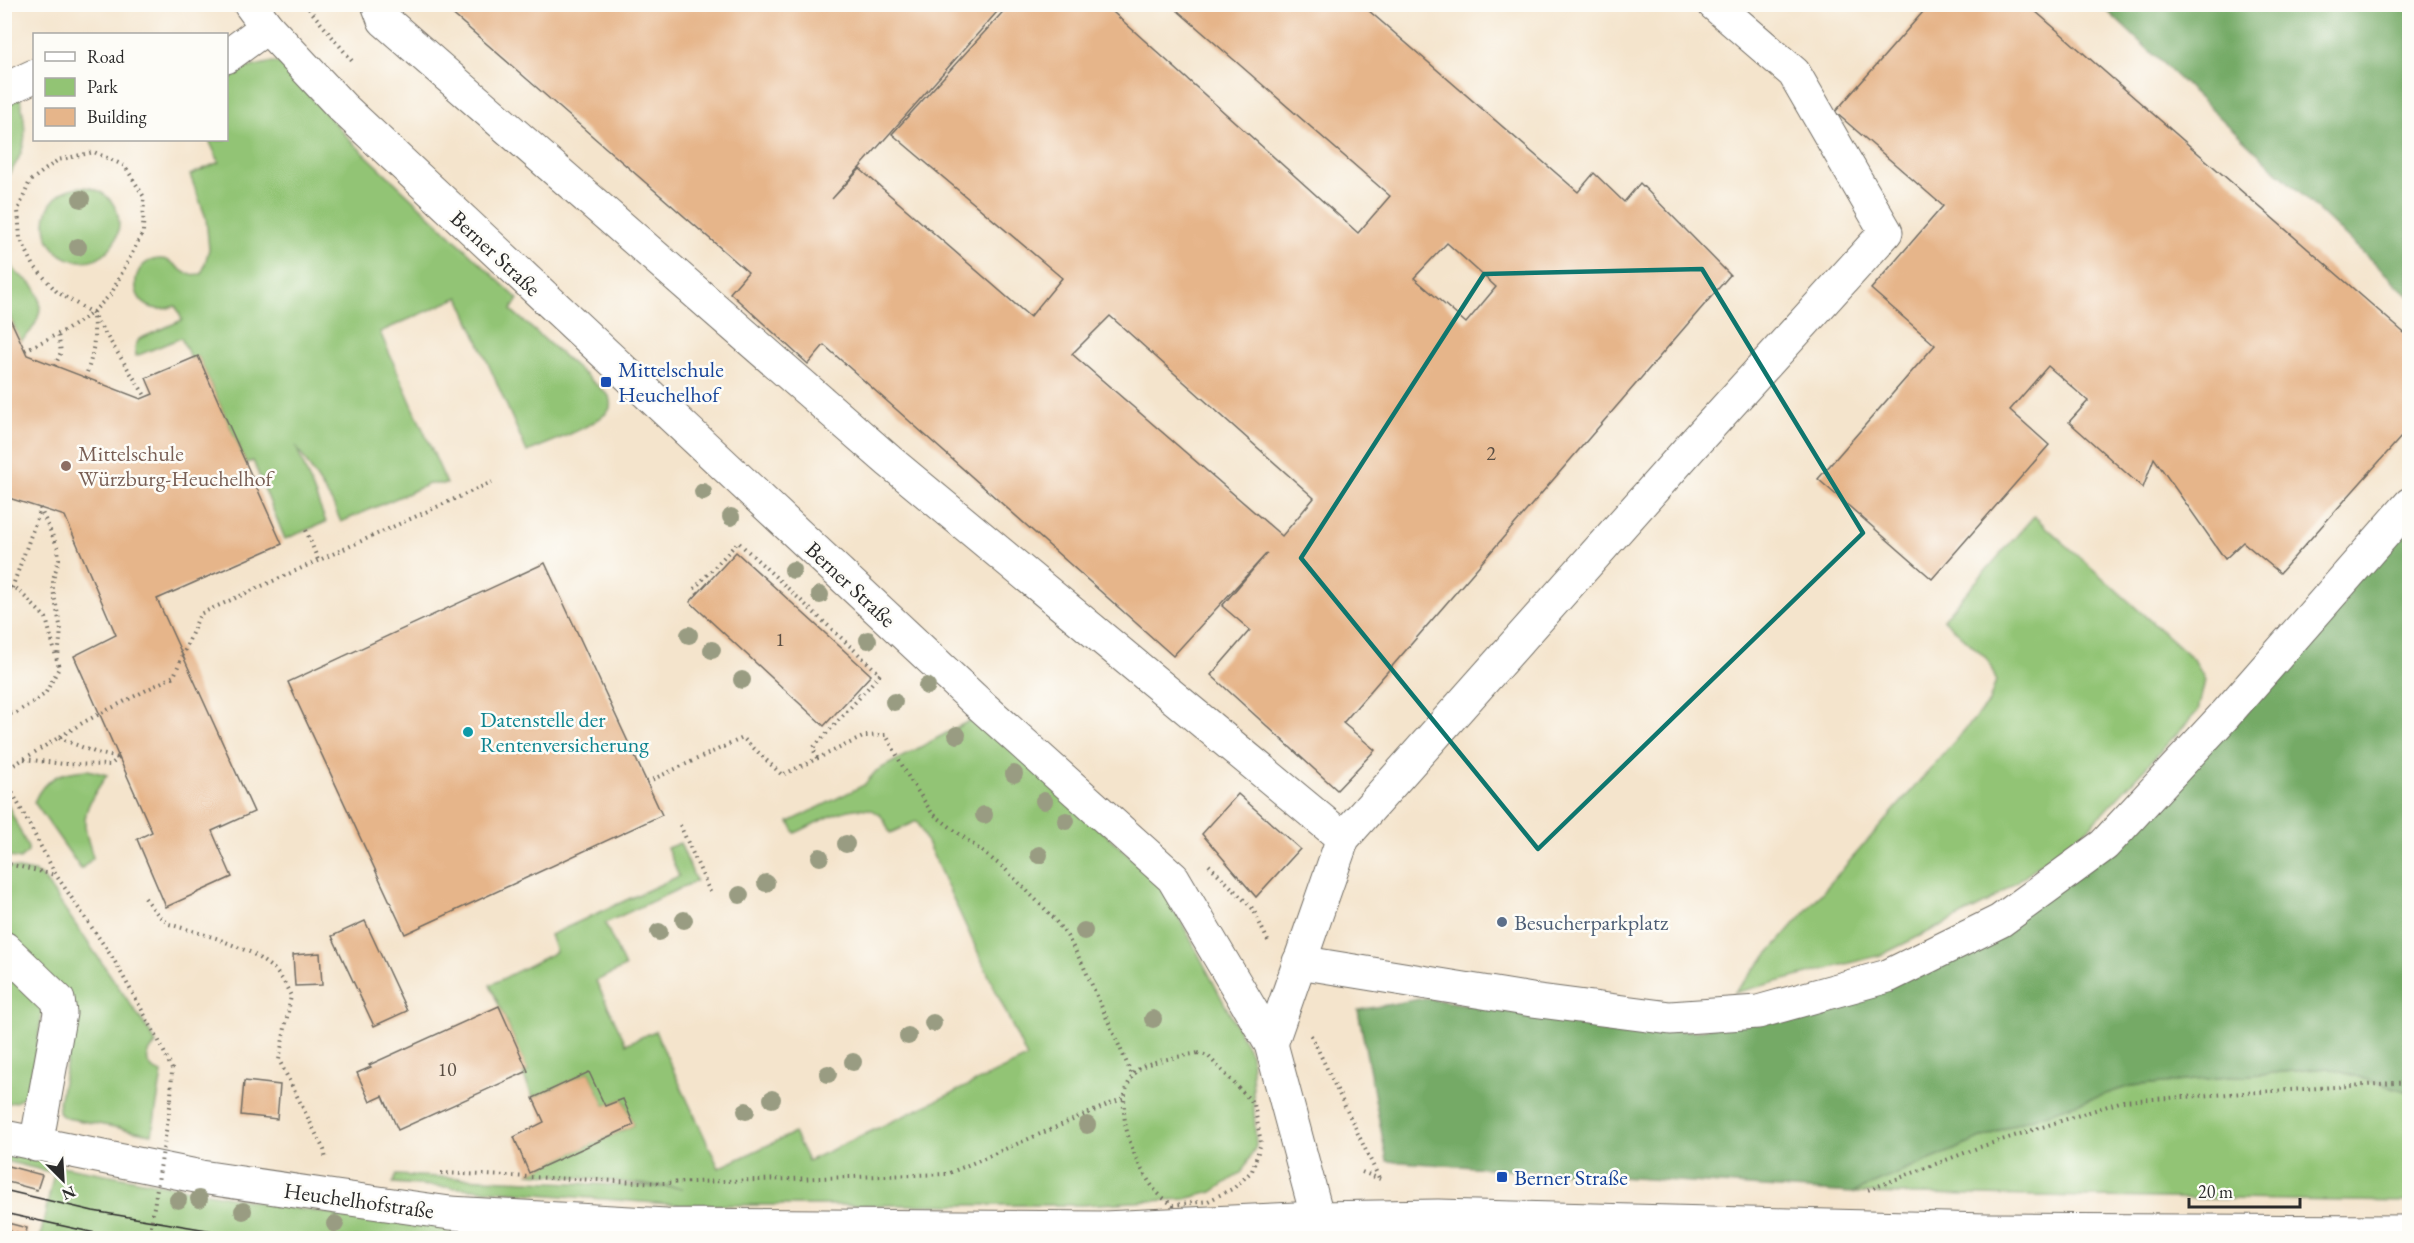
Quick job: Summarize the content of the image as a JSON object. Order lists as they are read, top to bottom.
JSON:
{
  "streets": {
    "main road": ["Berner Straße", "Heuchelhofstraße"]
  },
  "crossings": [
    ["Berner Straße", "Heuchelhofstraße"]
  ],
  "places": {
    "transit": ["Mittelschule Heuchelhof", "Berner Straße"],
    "other": ["Mittelschule Würzburg-Heuchelhof", "Datenstelle der Rentenversicherung", "Besucherparkplatz"]
  },
  "house_numbers": ["2", "1", "10"],
  "legend": ["Road", "Park", "Building"],
  "scale_bar": "20 m",
  "north": "bottom right"
}
